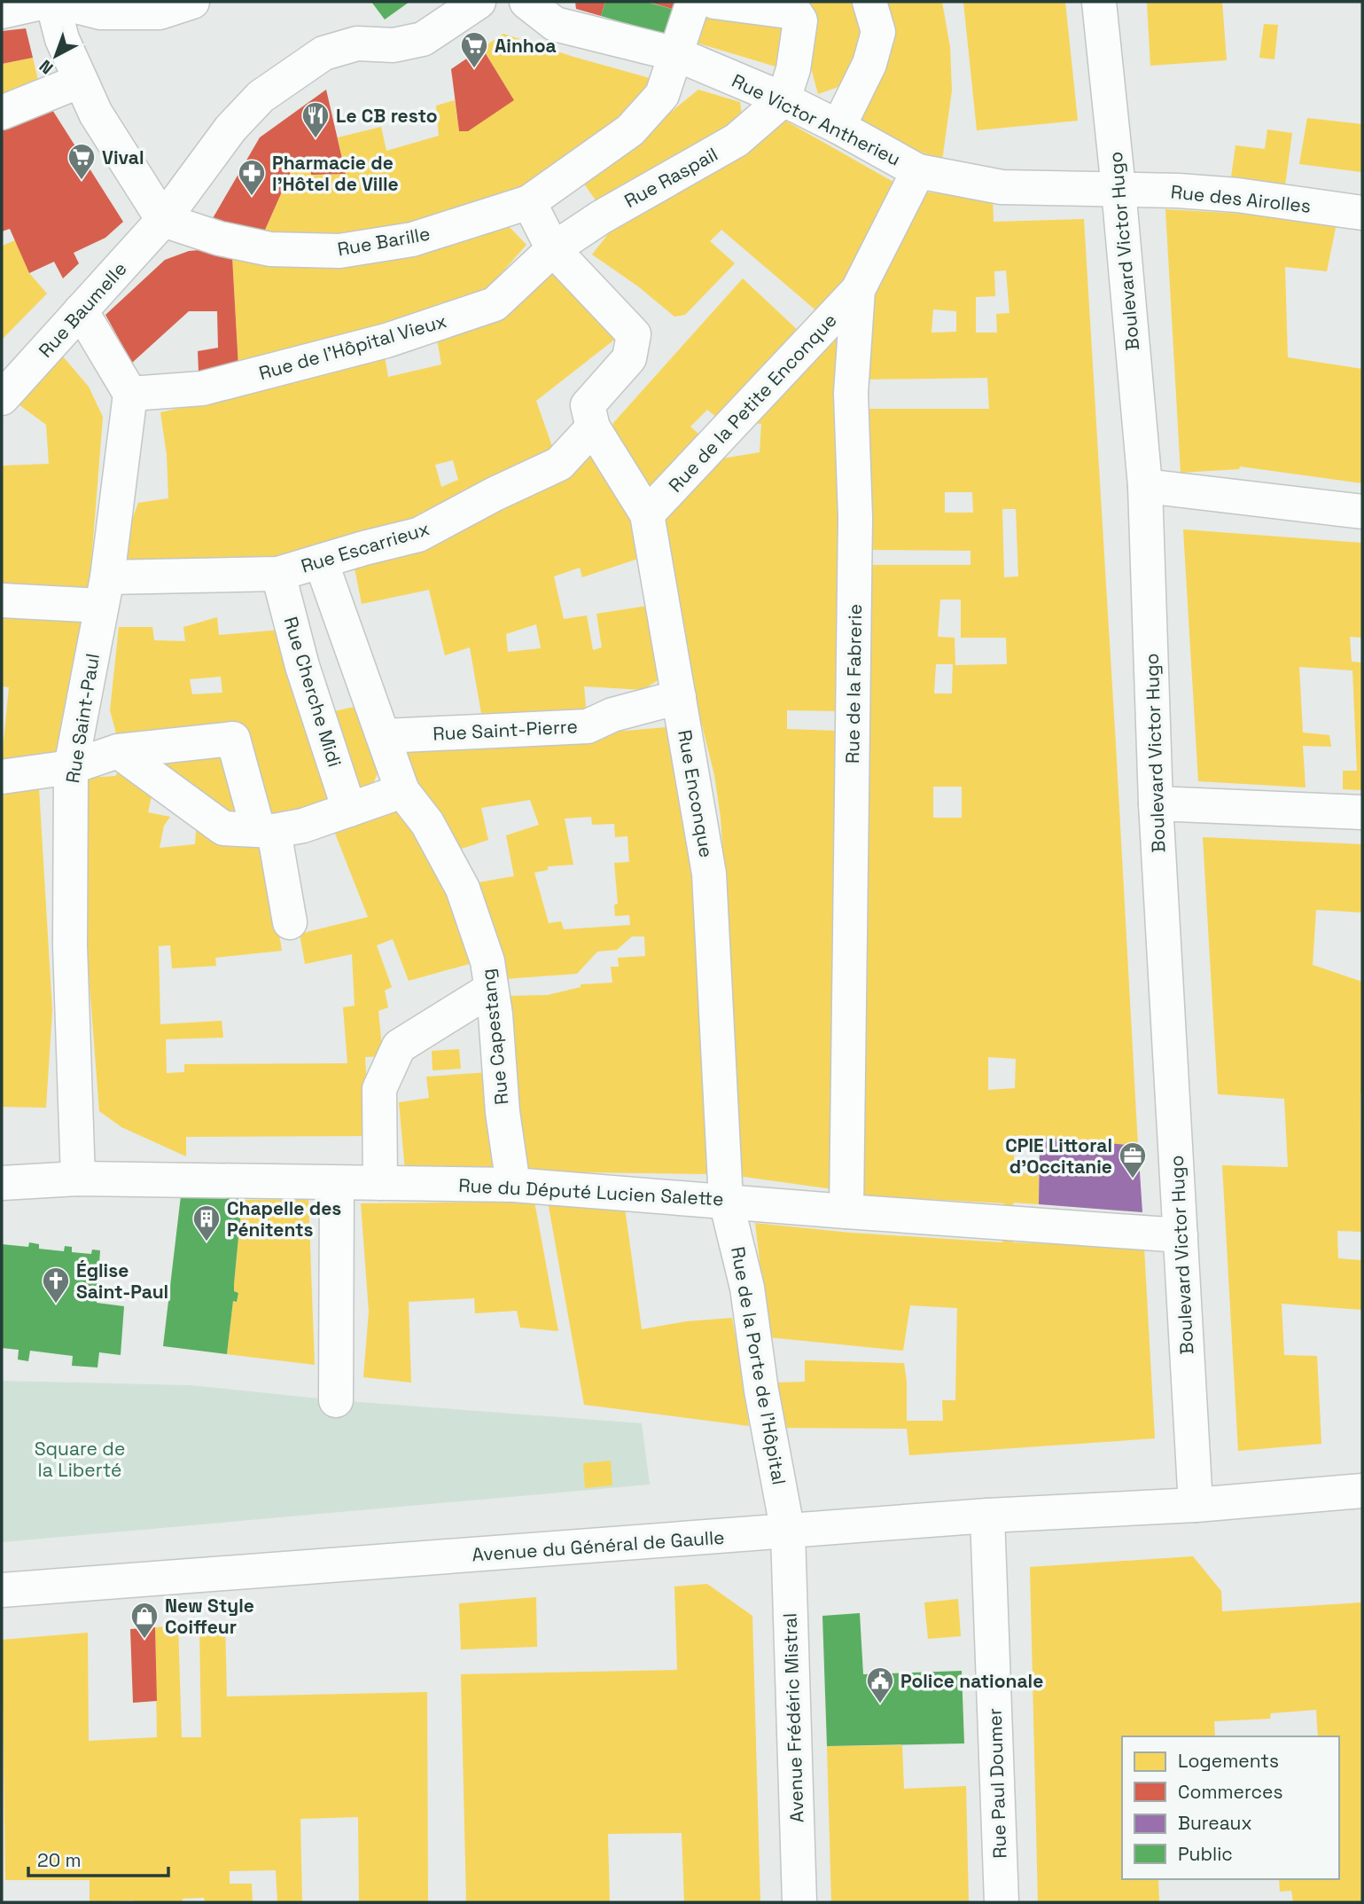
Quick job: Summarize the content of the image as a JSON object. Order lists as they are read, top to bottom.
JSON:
{
  "streets": {
    "street": [
      "Rue Victor Antherieu",
      "Rue Raspail",
      "Rue des Airolles",
      "Rue Barille",
      "Boulevard Victor Hugo",
      "Rue Baumelle",
      "Rue de l'Hôpital Vieux",
      "Rue de la Petite Enconque",
      "Rue Escarrieux",
      "Rue de la Fabrerie",
      "Rue Cherche Midi",
      "Rue Saint-Paul",
      "Rue Saint-Pierre",
      "Rue Enconque",
      "Rue Capestang",
      "Rue du Député Lucien Salette",
      "Rue de la Porte de l'Hôpital",
      "Avenue du Général de Gaulle",
      "Avenue Frédéric Mistral",
      "Rue Paul Doumer"
    ]
  },
  "crossings": [
    ["Rue Victor Antherieu", "Rue Raspail"],
    ["Rue Victor Antherieu", "Rue des Airolles"],
    ["Rue Victor Antherieu", "Rue Barille"],
    ["Rue Victor Antherieu", "Boulevard Victor Hugo"],
    ["Rue Victor Antherieu", "Rue de la Fabrerie"],
    ["Rue Raspail", "Rue de l'Hôpital Vieux"],
    ["Rue Raspail", "Rue Escarrieux"],
    ["Rue des Airolles", "Boulevard Victor Hugo"],
    ["Rue Barille", "Rue Baumelle"],
    ["Boulevard Victor Hugo", "Rue du Député Lucien Salette"],
    ["Boulevard Victor Hugo", "Avenue du Général de Gaulle"],
    ["Rue de l'Hôpital Vieux", "Rue Escarrieux"],
    ["Rue de l'Hôpital Vieux", "Rue Saint-Paul"],
    ["Rue de la Petite Enconque", "Rue de la Fabrerie"],
    ["Rue de la Petite Enconque", "Rue Enconque"],
    ["Rue Escarrieux", "Rue Cherche Midi"],
    ["Rue Escarrieux", "Rue Saint-Paul"],
    ["Rue Escarrieux", "Rue Enconque"],
    ["Rue de la Fabrerie", "Rue du Député Lucien Salette"],
    ["Rue Saint-Paul", "Rue du Député Lucien Salette"],
    ["Rue Saint-Pierre", "Rue Enconque"],
    ["Rue Enconque", "Rue du Député Lucien Salette"],
    ["Rue Enconque", "Rue de la Porte de l'Hôpital"],
    ["Rue Capestang", "Rue du Député Lucien Salette"],
    ["Rue du Député Lucien Salette", "Rue de la Porte de l'Hôpital"],
    ["Rue de la Porte de l'Hôpital", "Avenue du Général de Gaulle"],
    ["Rue de la Porte de l'Hôpital", "Avenue Frédéric Mistral"],
    ["Avenue du Général de Gaulle", "Avenue Frédéric Mistral"],
    ["Avenue du Général de Gaulle", "Rue Paul Doumer"]
  ],
  "parks": ["Square de la Liberté"],
  "places": {
    "supermarket": ["Ainhoa", "Vival"],
    "restaurant": ["Le CB resto"],
    "pharmacy": ["Pharmacie de l'Hôtel de Ville"],
    "office": ["CPIE Littoral d'Occitanie"],
    "building": ["Chapelle des Pénitents"],
    "church": ["Église Saint-Paul"],
    "shop": ["New Style Coiffeur"],
    "public building": ["Police nationale"]
  },
  "legend": [
    "Logements",
    "Commerces",
    "Bureaux",
    "Public"
  ],
  "scale_bar": "20 m",
  "north": "bottom left"
}
